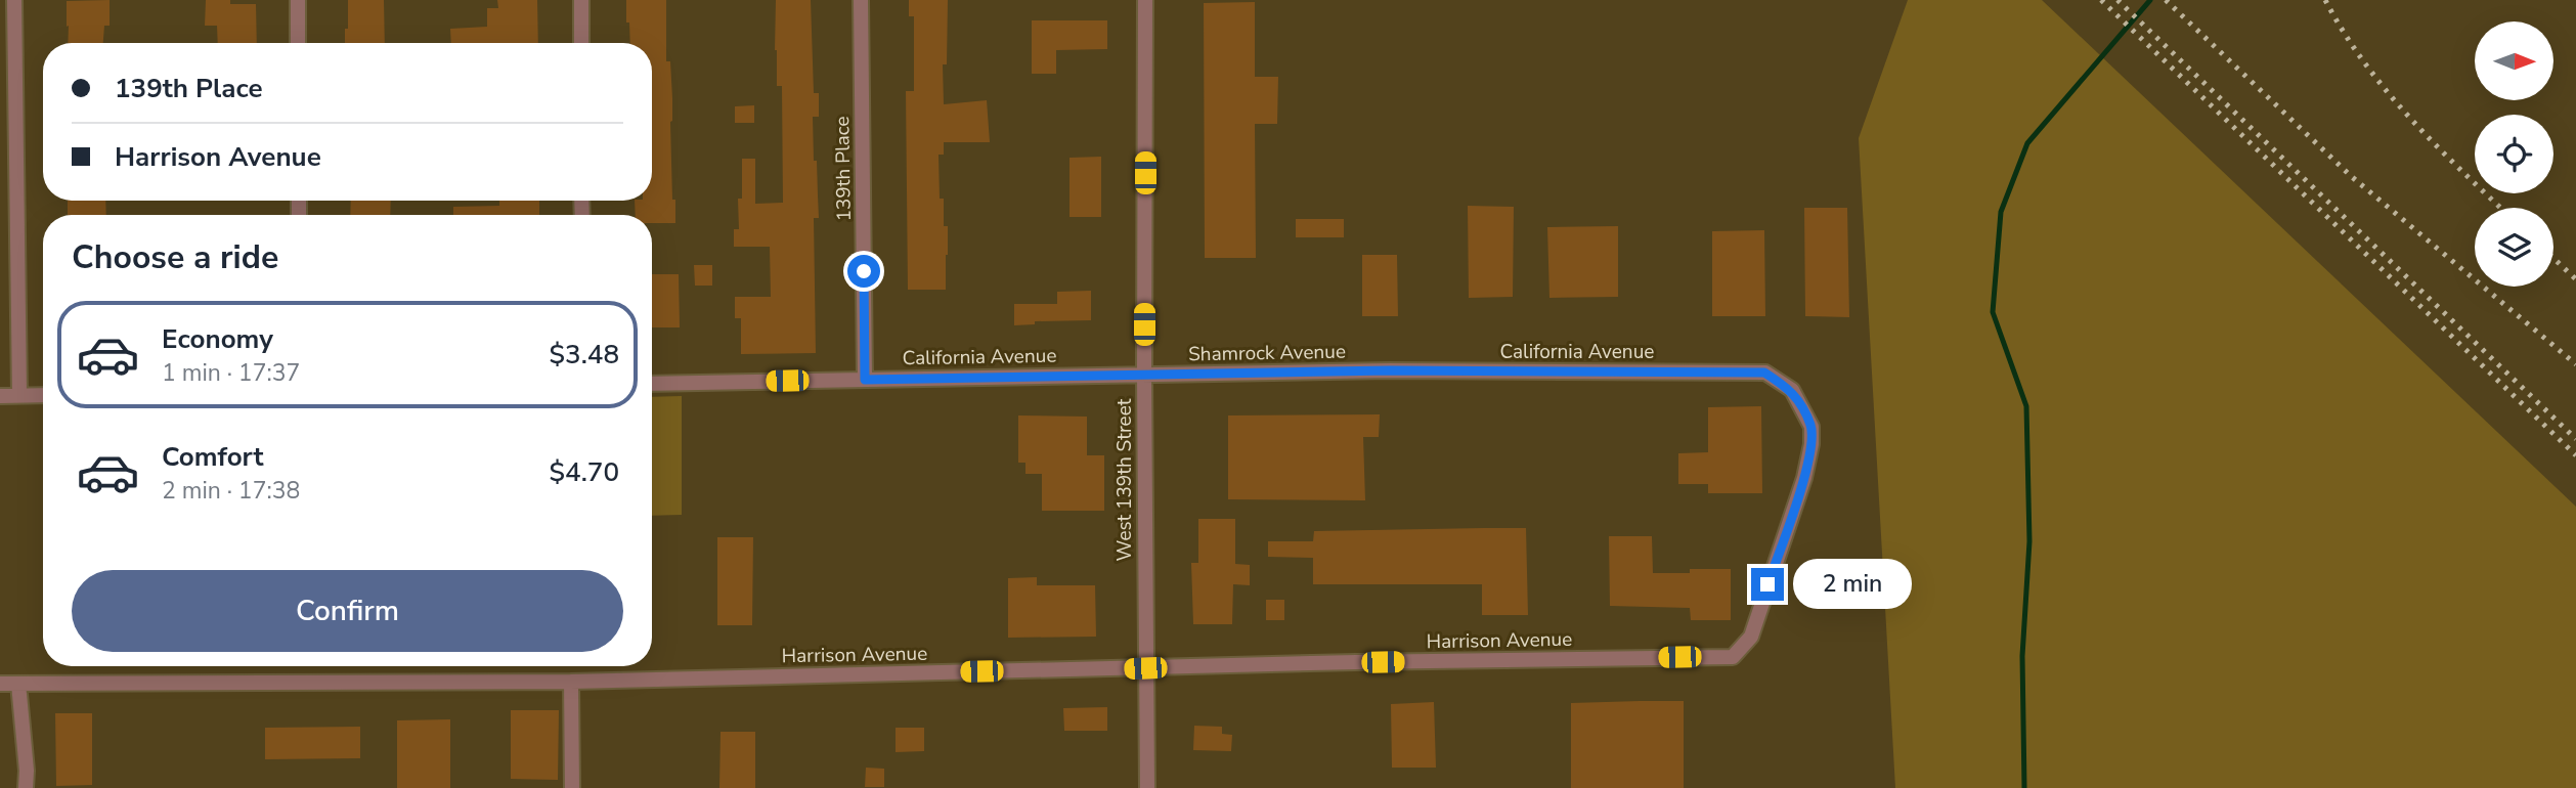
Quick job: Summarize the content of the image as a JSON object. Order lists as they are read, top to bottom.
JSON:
{
  "streets": {
    "street": [
      "139th Place",
      "California Avenue",
      "Shamrock Avenue",
      "West 139th Street",
      "Harrison Avenue"
    ]
  },
  "crossings": [
    ["139th Place", "California Avenue"],
    ["California Avenue", "Shamrock Avenue"],
    ["California Avenue", "West 139th Street"],
    ["California Avenue", "Harrison Avenue"],
    ["Shamrock Avenue", "West 139th Street"],
    ["West 139th Street", "Harrison Avenue"]
  ],
  "north": "right",
  "page": {
    "banner": ["139th Place", "Harrison Avenue"],
    "heading": "Choose a ride",
    "list": [
      {
        "name": "Economy",
        "note": "1 min · 17:37",
        "value": "$3.48"
      },
      {
        "name": "Comfort",
        "note": "2 min · 17:38",
        "value": "$4.70"
      }
    ],
    "buttons": "Confirm",
    "bubble": "2 min"
  }
}
